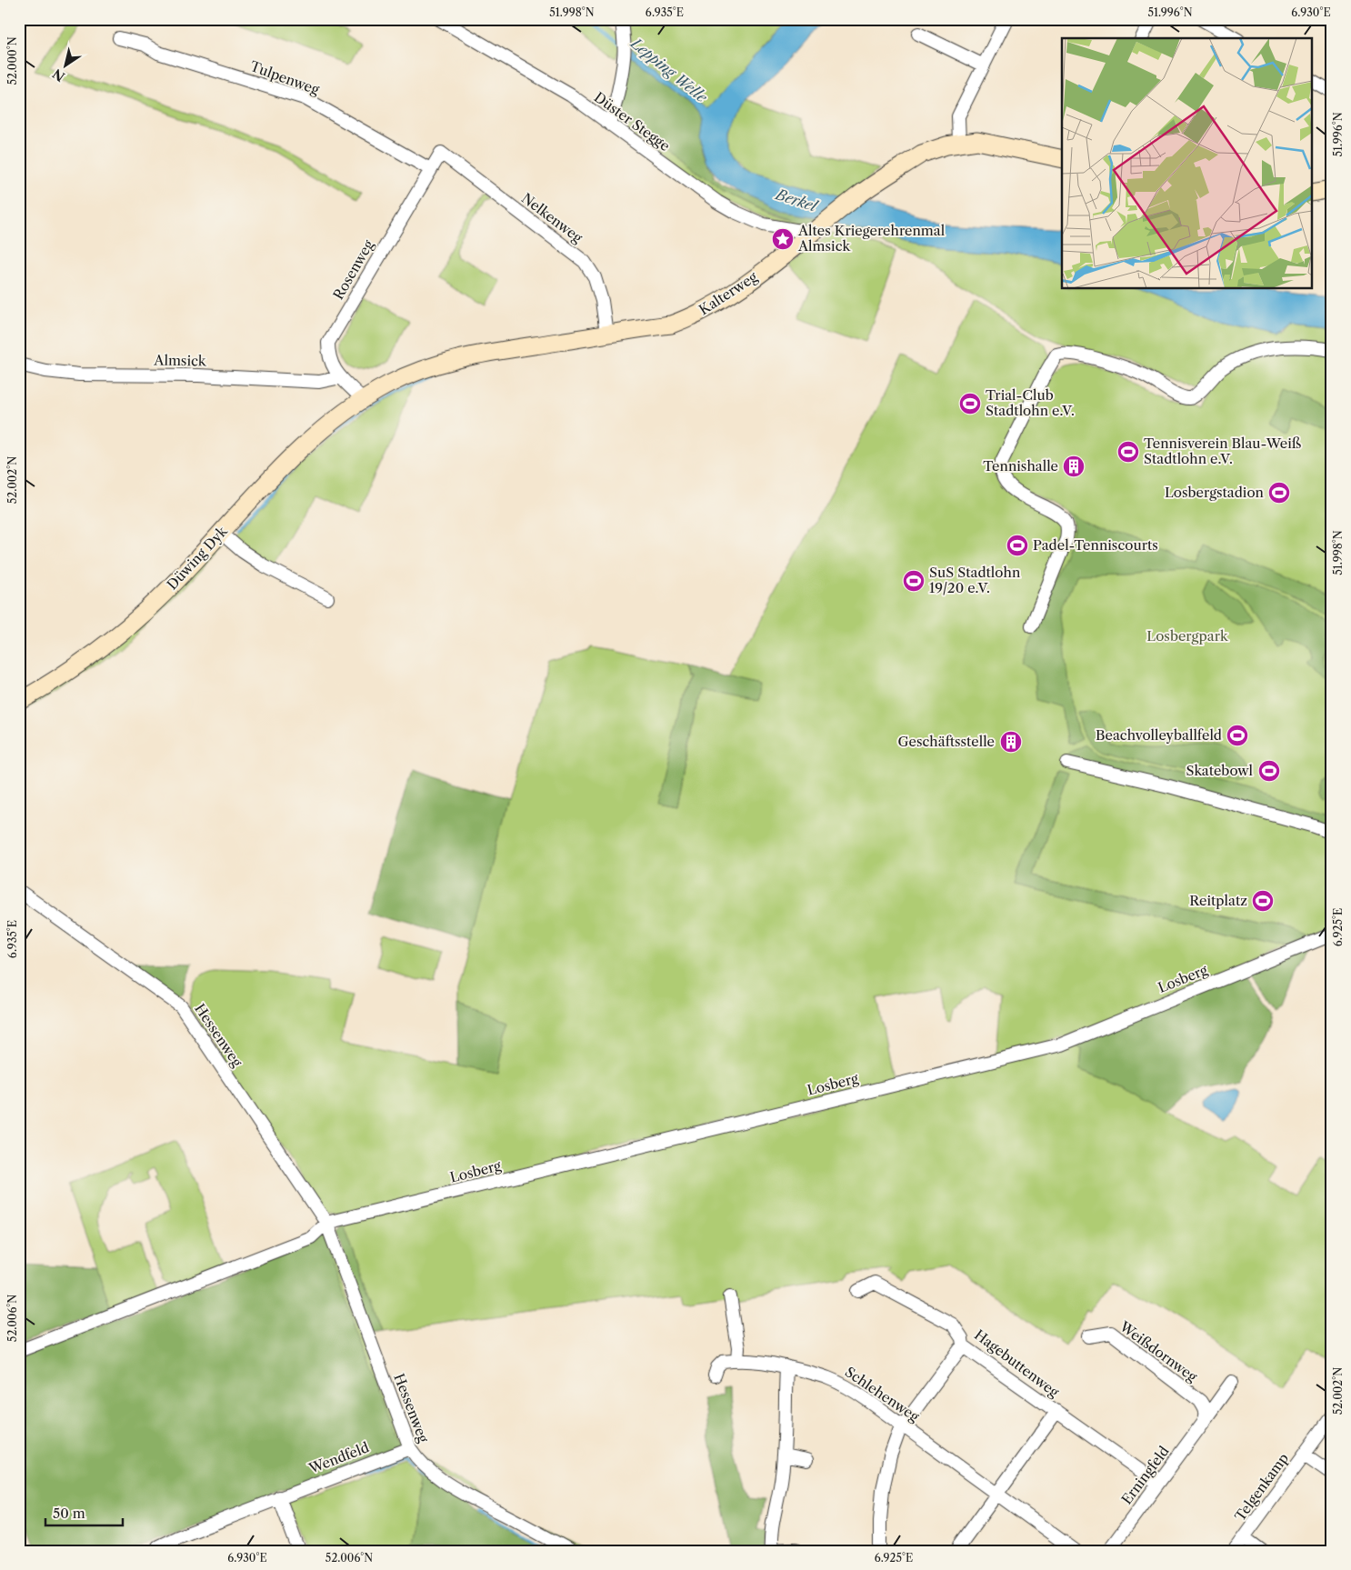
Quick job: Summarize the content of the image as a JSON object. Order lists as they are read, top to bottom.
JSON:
{
  "streets": {
    "street": [
      "Tulpenweg",
      "Düster Stegge",
      "Nelkenweg",
      "Rosenweg",
      "Kalterweg",
      "Almsick",
      "Düwing Dyk",
      "Losberg",
      "Hessenweg",
      "Weißdornweg",
      "Hagebuttenweg",
      "Schlehenweg",
      "Wendfeld",
      "Erningfeld",
      "Telgenkamp"
    ]
  },
  "crossings": [
    ["Tulpenweg", "Rosenweg"],
    ["Düster Stegge", "Kalterweg"],
    ["Nelkenweg", "Rosenweg"],
    ["Nelkenweg", "Kalterweg"],
    ["Rosenweg", "Kalterweg"],
    ["Rosenweg", "Almsick"],
    ["Rosenweg", "Düwing Dyk"],
    ["Kalterweg", "Düwing Dyk"],
    ["Losberg", "Hessenweg"],
    ["Hessenweg", "Wendfeld"],
    ["Weißdornweg", "Erningfeld"],
    ["Hagebuttenweg", "Erningfeld"]
  ],
  "water": ["Lepping Welle", "Berkel"],
  "parks": ["Losbergpark"],
  "places": {
    "place": ["Altes Kriegerehrenmal Almsick"],
    "sports": [
      "Trial-Club Stadtlohn e.V.",
      "Tennisverein Blau-Weiß Stadtlohn e.V.",
      "Losbergstadion",
      "Padel-Tenniscourts",
      "SuS Stadtlohn 19/20 e.V.",
      "Beachvolleyballfeld",
      "Skatebowl",
      "Reitplatz"
    ],
    "building": ["Tennishalle", "Geschäftsstelle"]
  },
  "scale_bar": "50 m",
  "north": "bottom left",
  "coordinates": [
    "51.998°N",
    "6.935°E",
    "51.996°N",
    "6.930°E",
    "52.000°N",
    "52.002°N",
    "6.925°E",
    "52.006°N"
  ]
}
